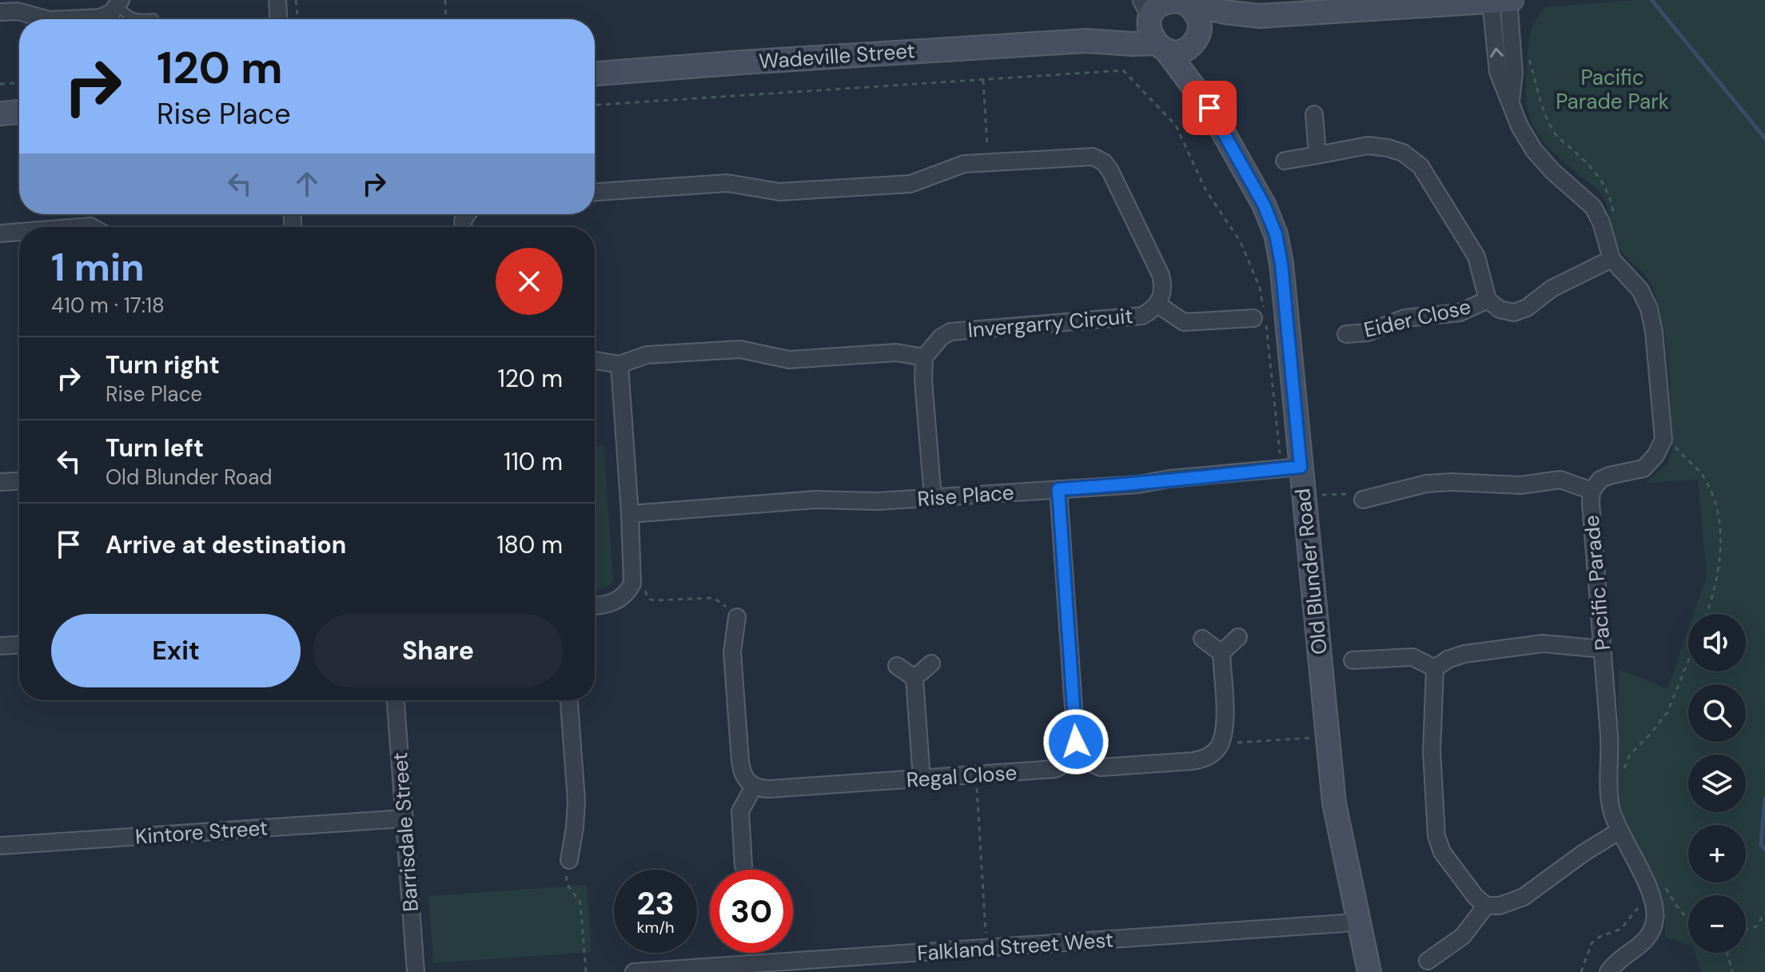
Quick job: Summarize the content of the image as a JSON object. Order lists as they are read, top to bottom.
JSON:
{
  "streets": {
    "main road": ["Wadeville Street", "Old Blunder Road"],
    "street": [
      "Eider Close",
      "Invergarry Circuit",
      "Rise Place",
      "Pacific Parade",
      "Regal Close",
      "Kintore Street",
      "Barrisdale Street",
      "Falkland Street West"
    ]
  },
  "crossings": [
    ["Wadeville Street", "Old Blunder Road"],
    ["Rise Place", "Old Blunder Road"],
    ["Old Blunder Road", "Falkland Street West"],
    ["Kintore Street", "Barrisdale Street"]
  ],
  "parks": ["Pacific Parade Park"],
  "page": {
    "turn": ["120 m", "Rise Place"],
    "heading": ["1 min", "410 m · 17:18"],
    "list": [
      {
        "name": "Turn right",
        "note": "Rise Place",
        "value": "120 m"
      },
      {
        "name": "Turn left",
        "note": "Old Blunder Road",
        "value": "110 m"
      },
      {
        "name": "Arrive at destination",
        "value": "180 m"
      }
    ],
    "buttons": ["Exit", "Share"],
    "map_buttons": ["+", "−"],
    "speed": "23 km/h",
    "limit": "30"
  }
}
